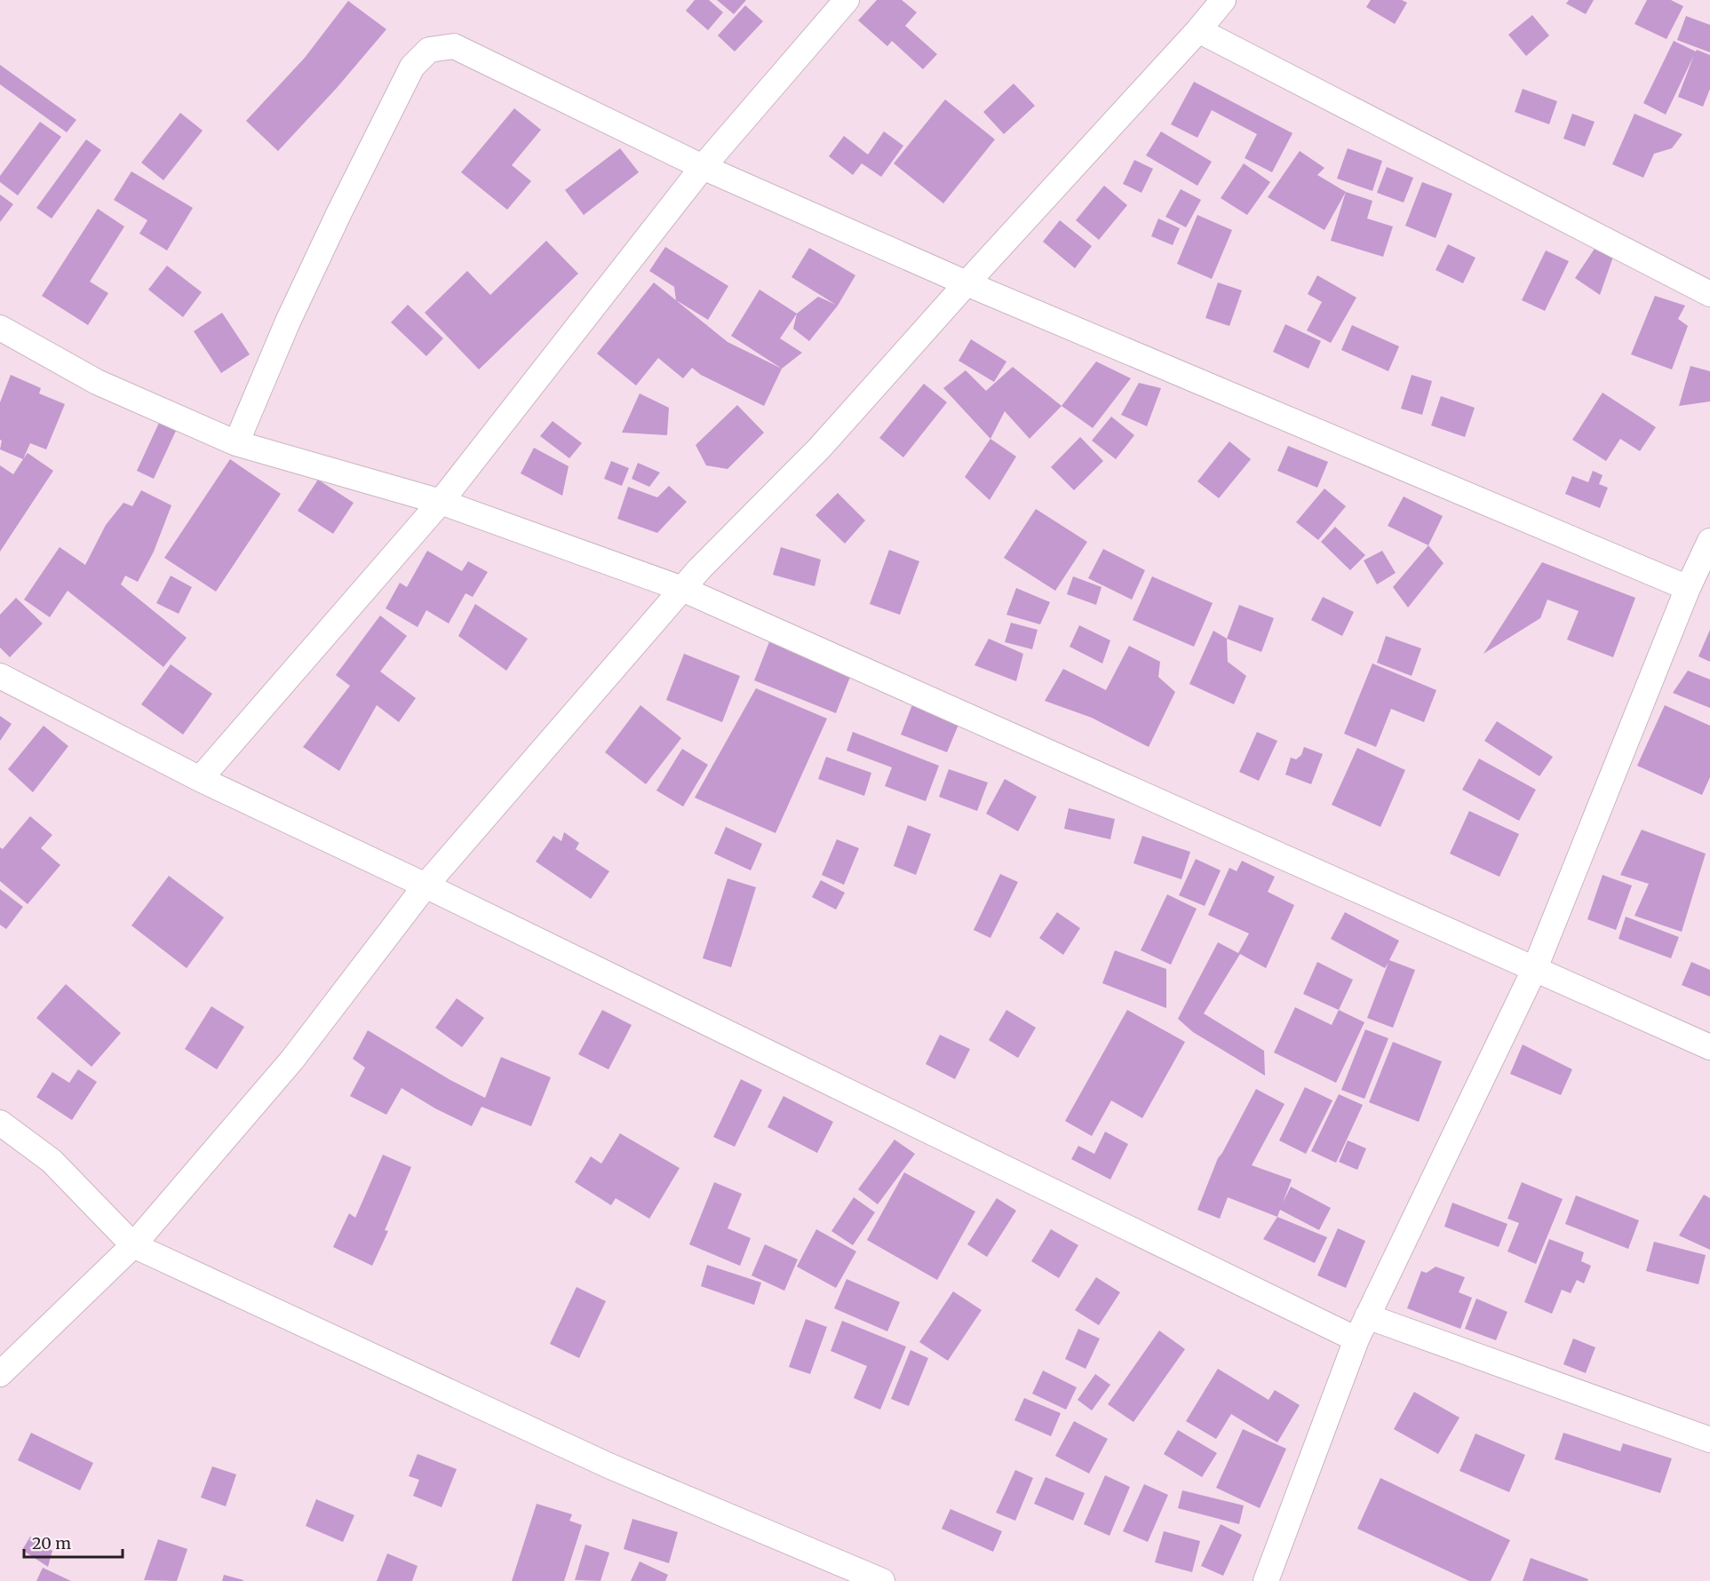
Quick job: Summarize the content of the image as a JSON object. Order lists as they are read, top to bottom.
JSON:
{
  "scale_bar": "20 m"
}
